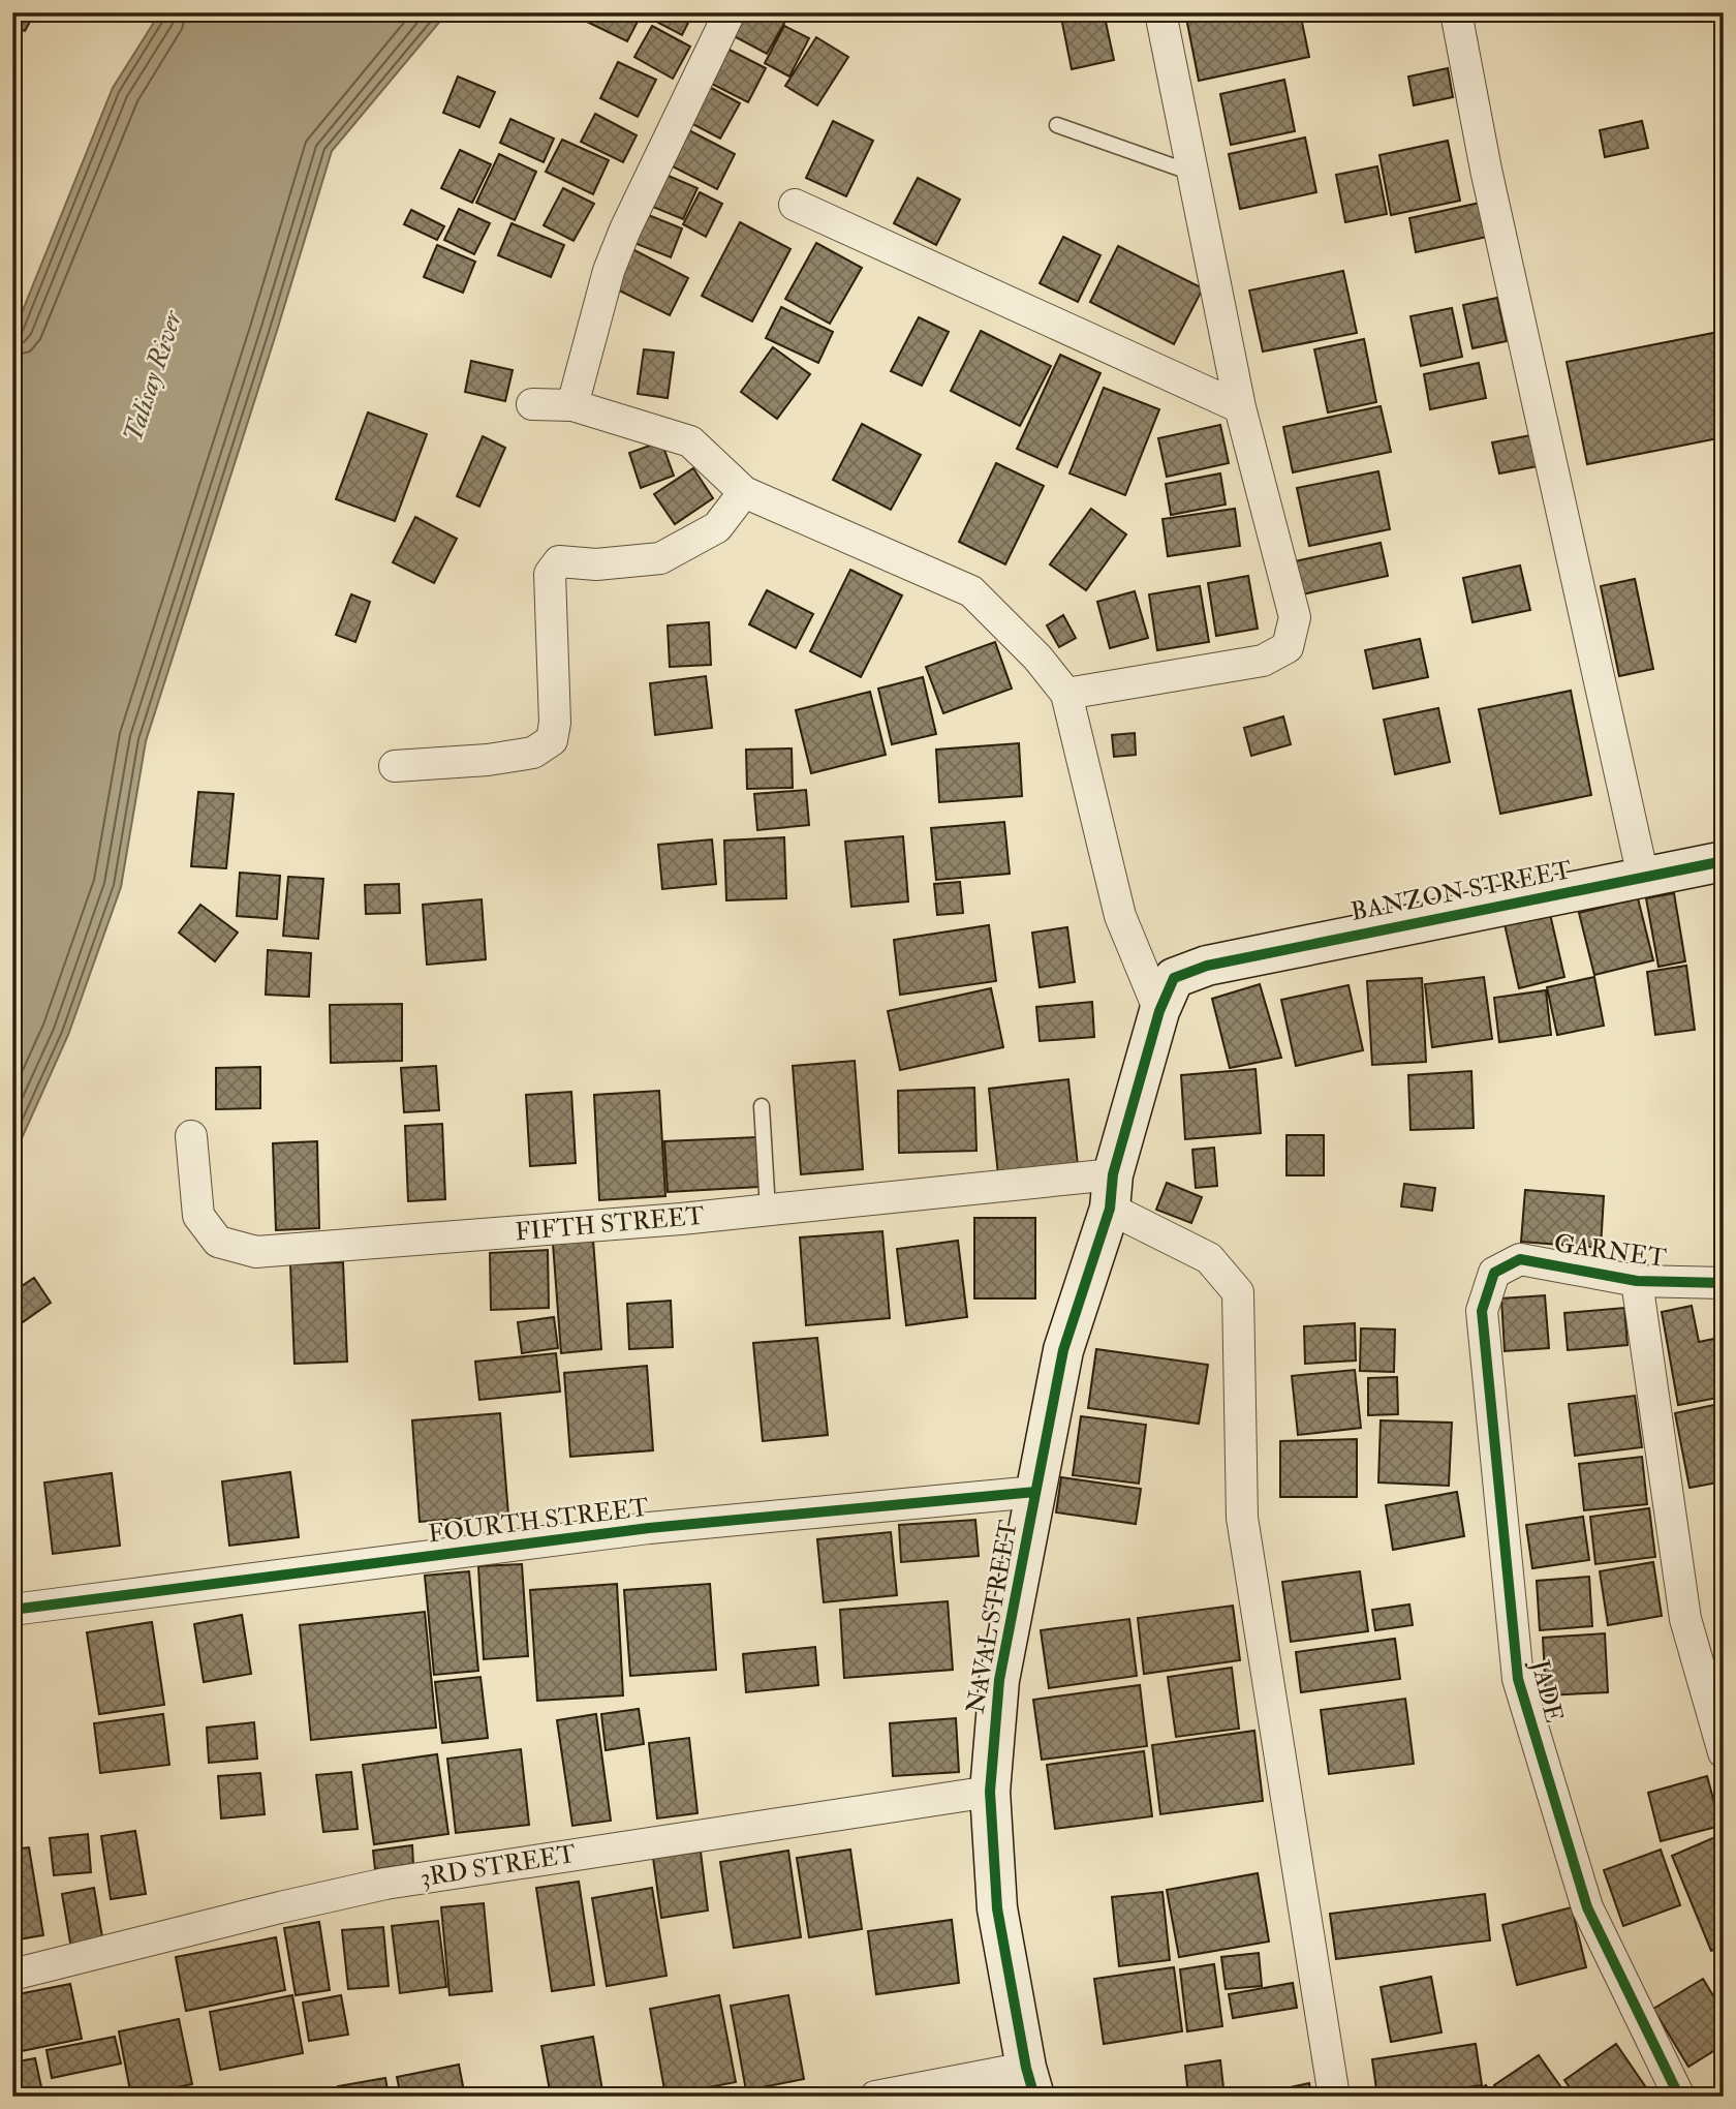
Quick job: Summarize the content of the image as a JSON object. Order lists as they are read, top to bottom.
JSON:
{
  "streets": {
    "street": [
      "BANZON STREET",
      "FIFTH STREET",
      "GARNET",
      "FOURTH STREET",
      "NAVAL STREET",
      "JADE",
      "3RD STREET"
    ]
  },
  "crossings": [
    ["BANZON STREET", "NAVAL STREET"],
    ["FIFTH STREET", "NAVAL STREET"],
    ["GARNET", "JADE"],
    ["FOURTH STREET", "NAVAL STREET"],
    ["NAVAL STREET", "3RD STREET"]
  ],
  "water": ["Talisay River"]
}
